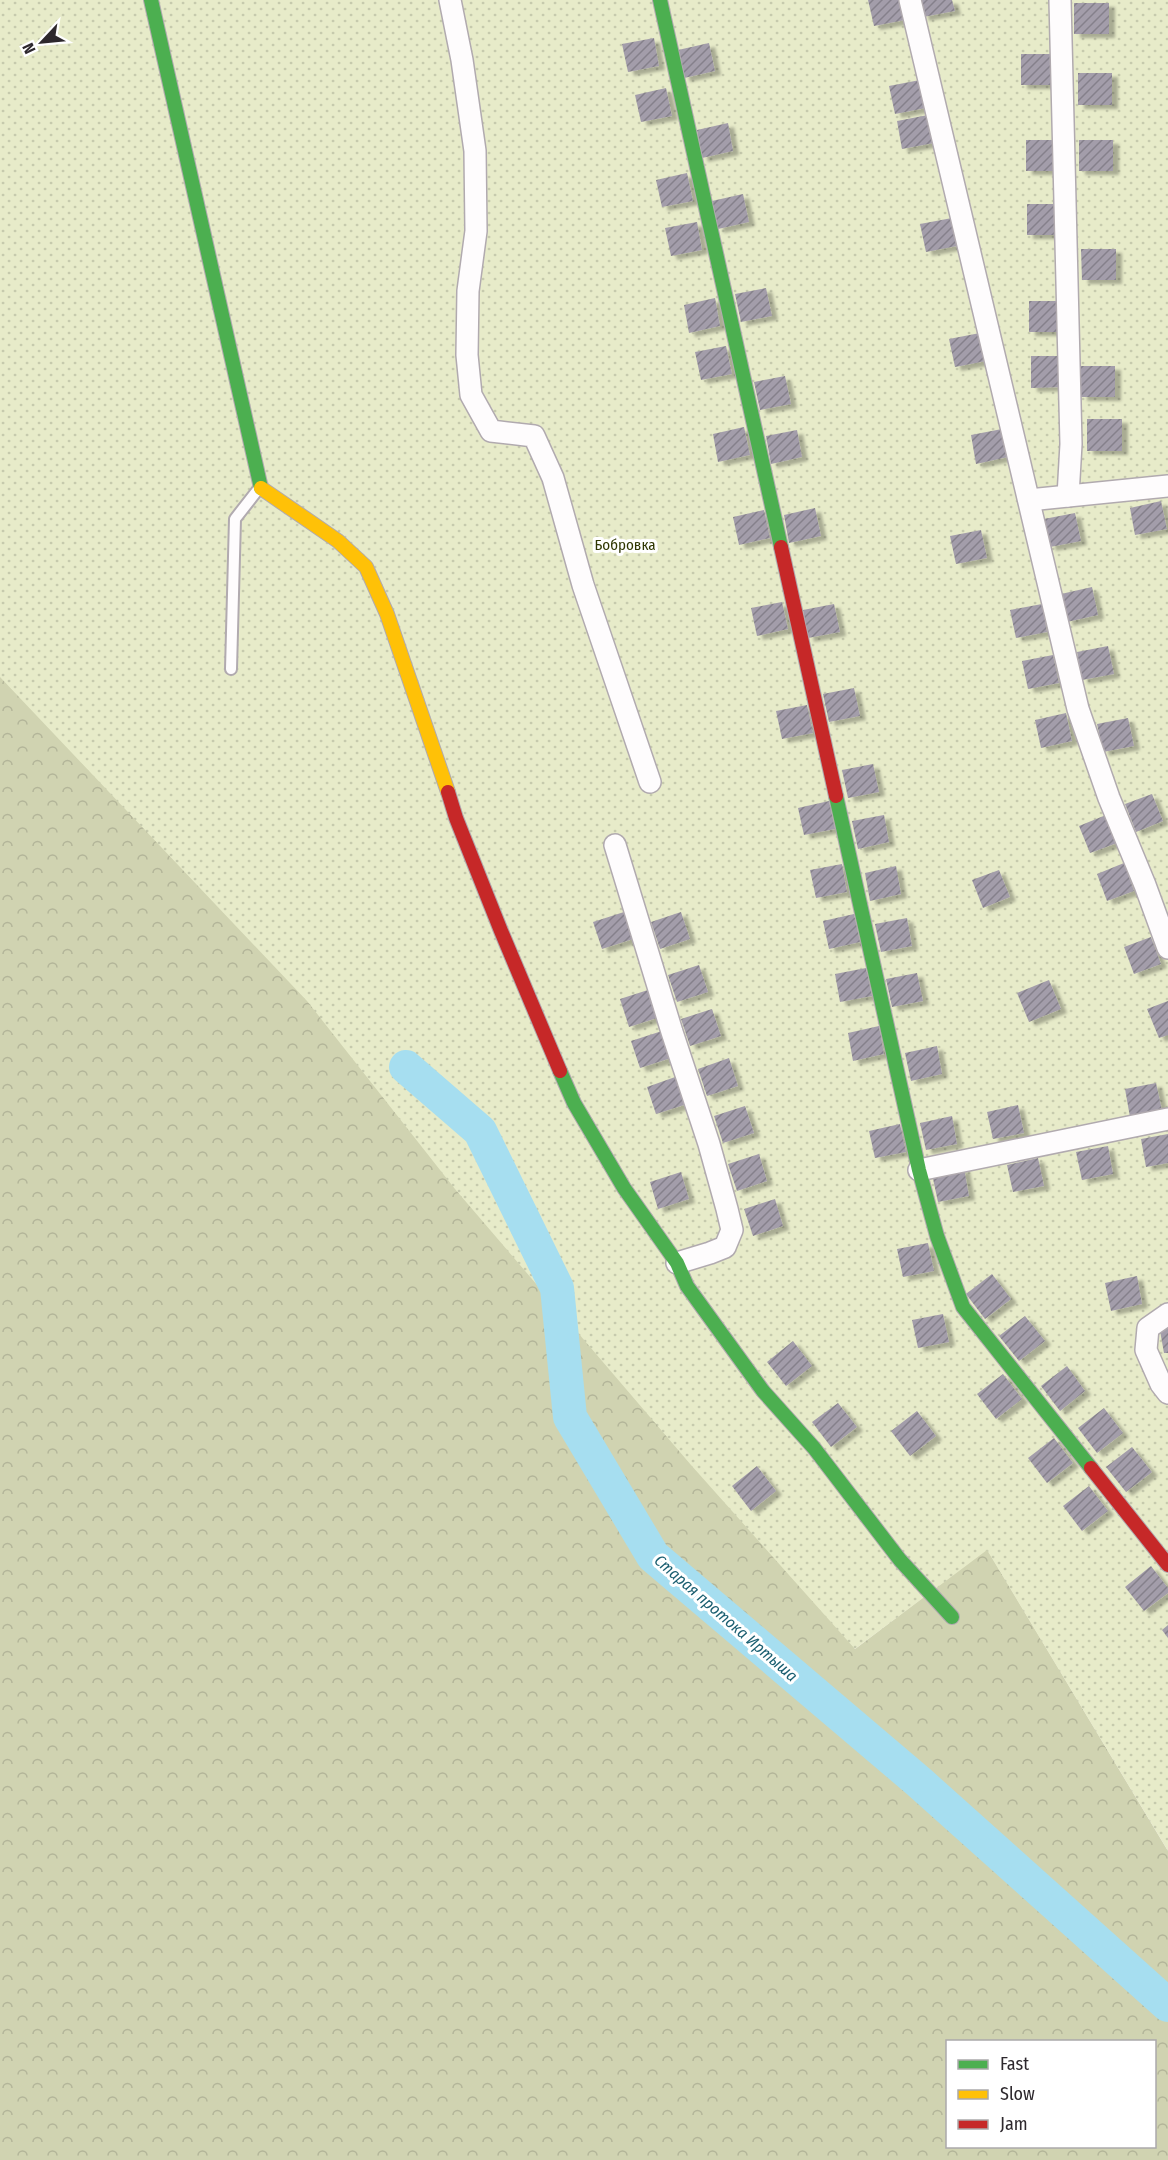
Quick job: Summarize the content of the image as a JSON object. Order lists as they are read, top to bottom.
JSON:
{
  "water": ["Старая протока Иртыша"],
  "parks": ["Бобровка"],
  "legend": ["Fast", "Slow", "Jam"],
  "north": "bottom left"
}
